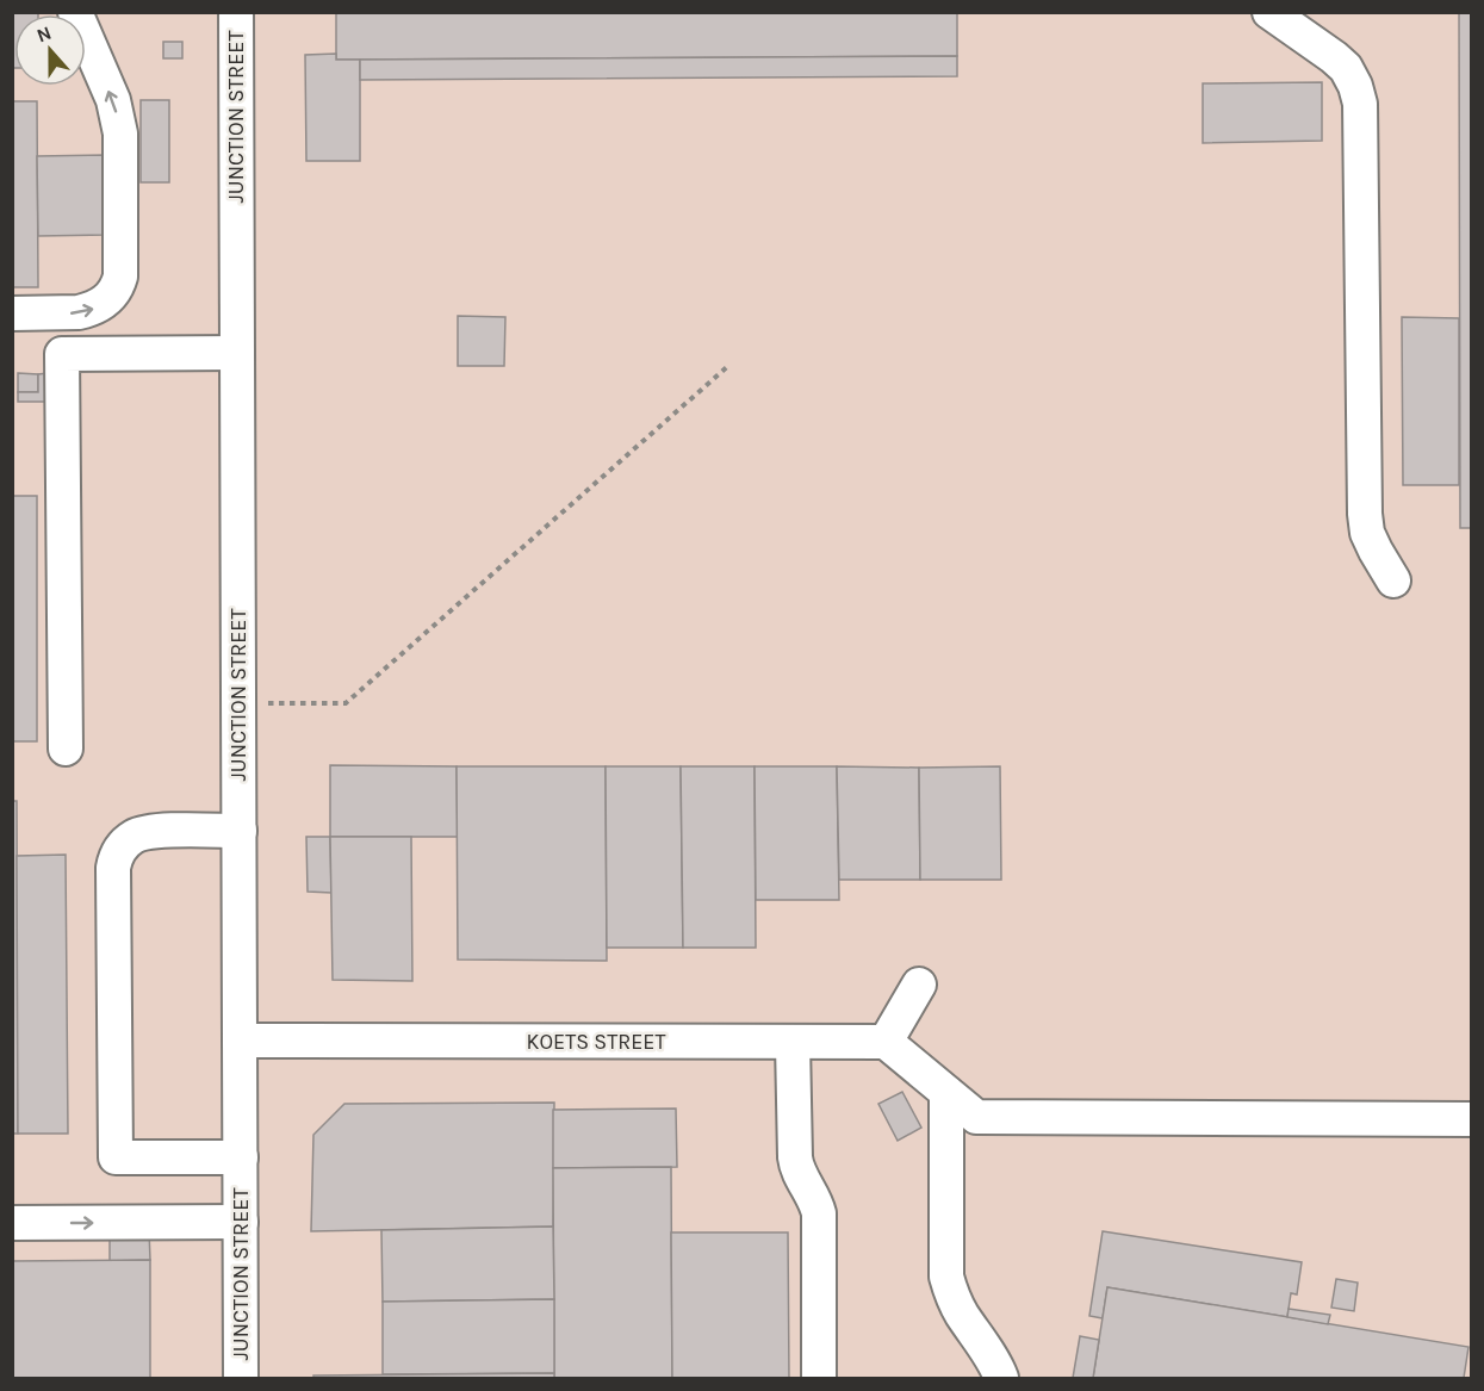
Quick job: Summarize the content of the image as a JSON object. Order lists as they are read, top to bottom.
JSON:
{
  "streets": {
    "street": ["JUNCTION STREET", "KOETS STREET"]
  },
  "crossings": [
    ["JUNCTION STREET", "KOETS STREET"]
  ],
  "north": "top"
}
